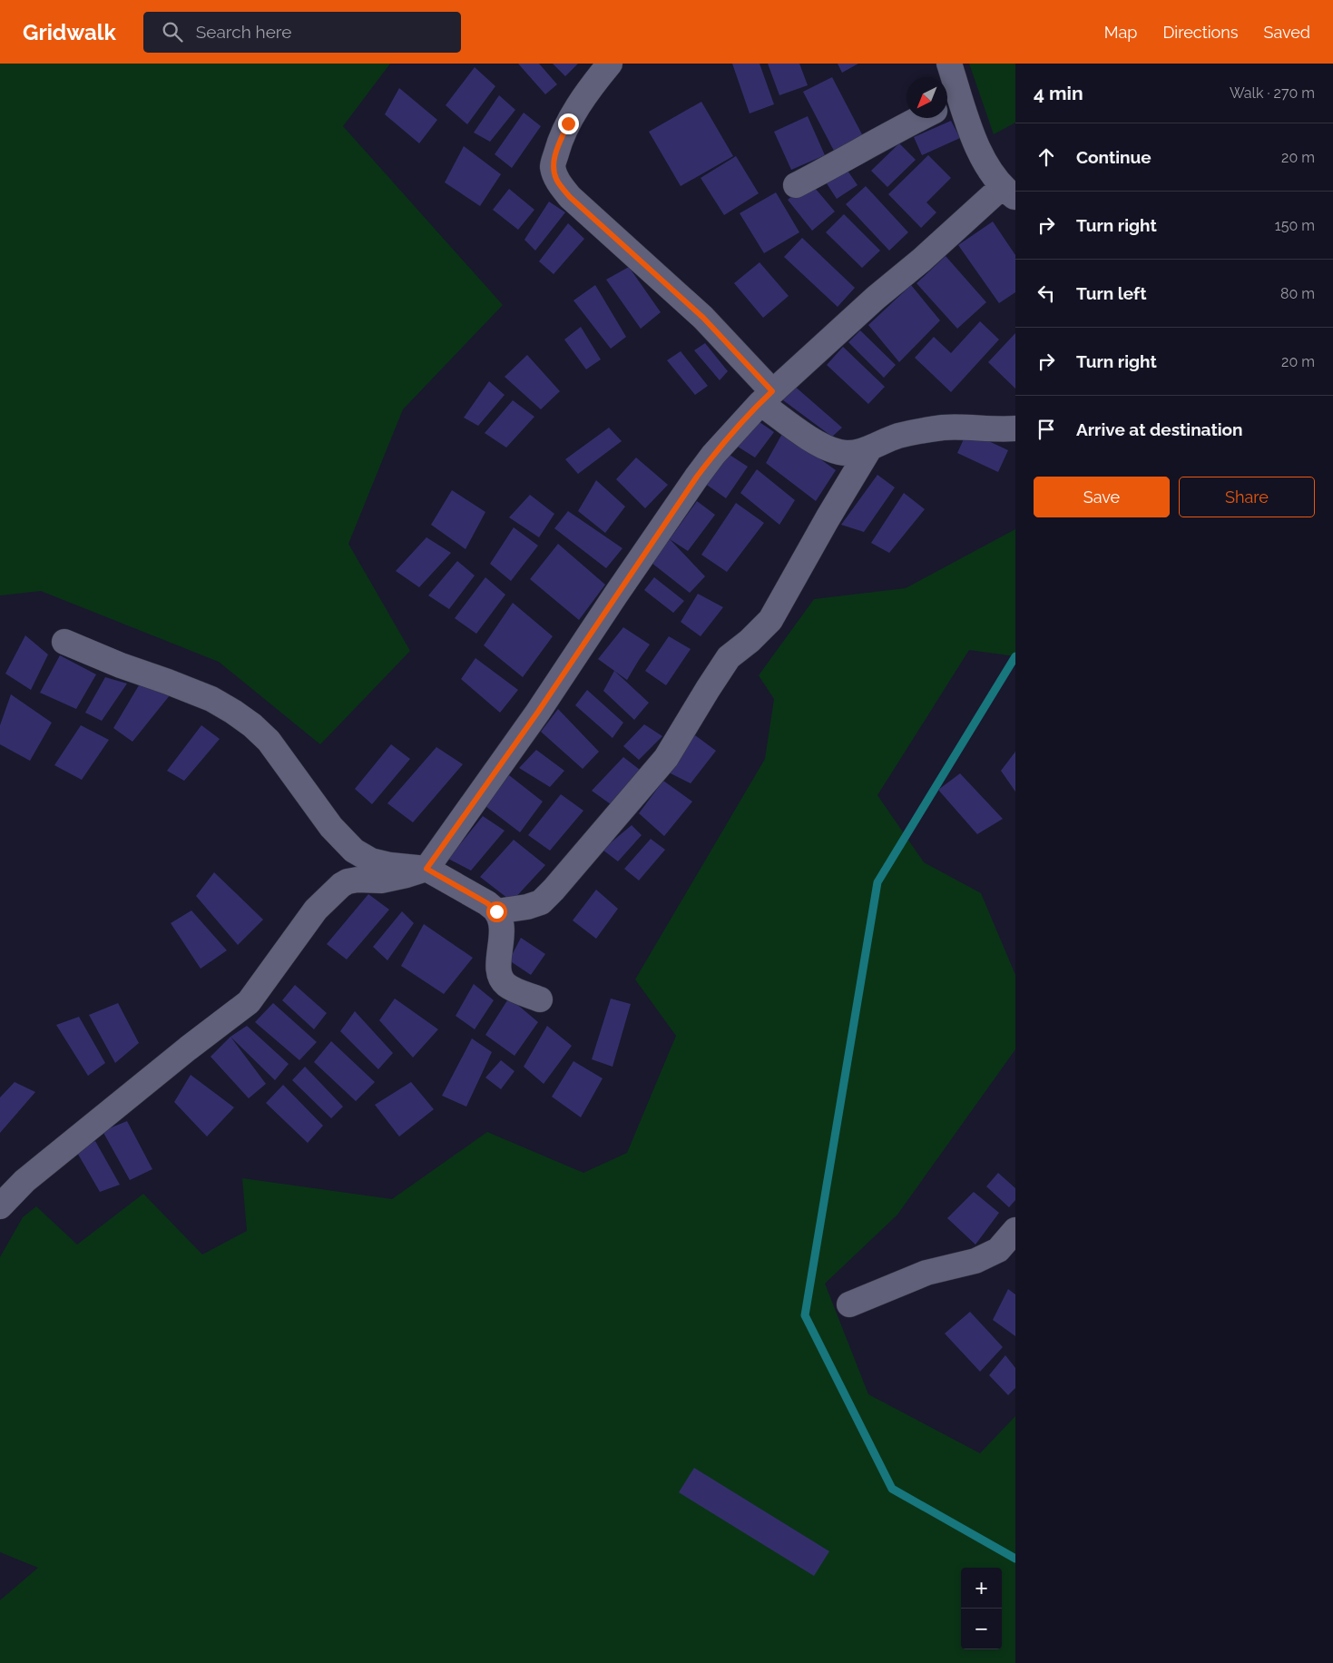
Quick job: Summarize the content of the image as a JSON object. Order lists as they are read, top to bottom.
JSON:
{
  "north": "bottom left",
  "page": {
    "header": "Gridwalk",
    "search": "Search here",
    "nav": ["Map", "Directions", "Saved"],
    "heading": ["4 min", "Walk · 270 m"],
    "list": [
      ["Continue", "20 m"],
      ["Turn right", "150 m"],
      ["Turn left", "80 m"],
      ["Turn right", "20 m"],
      "Arrive at destination"
    ],
    "buttons": ["Save", "Share"],
    "map_buttons": ["+", "−"]
  }
}
